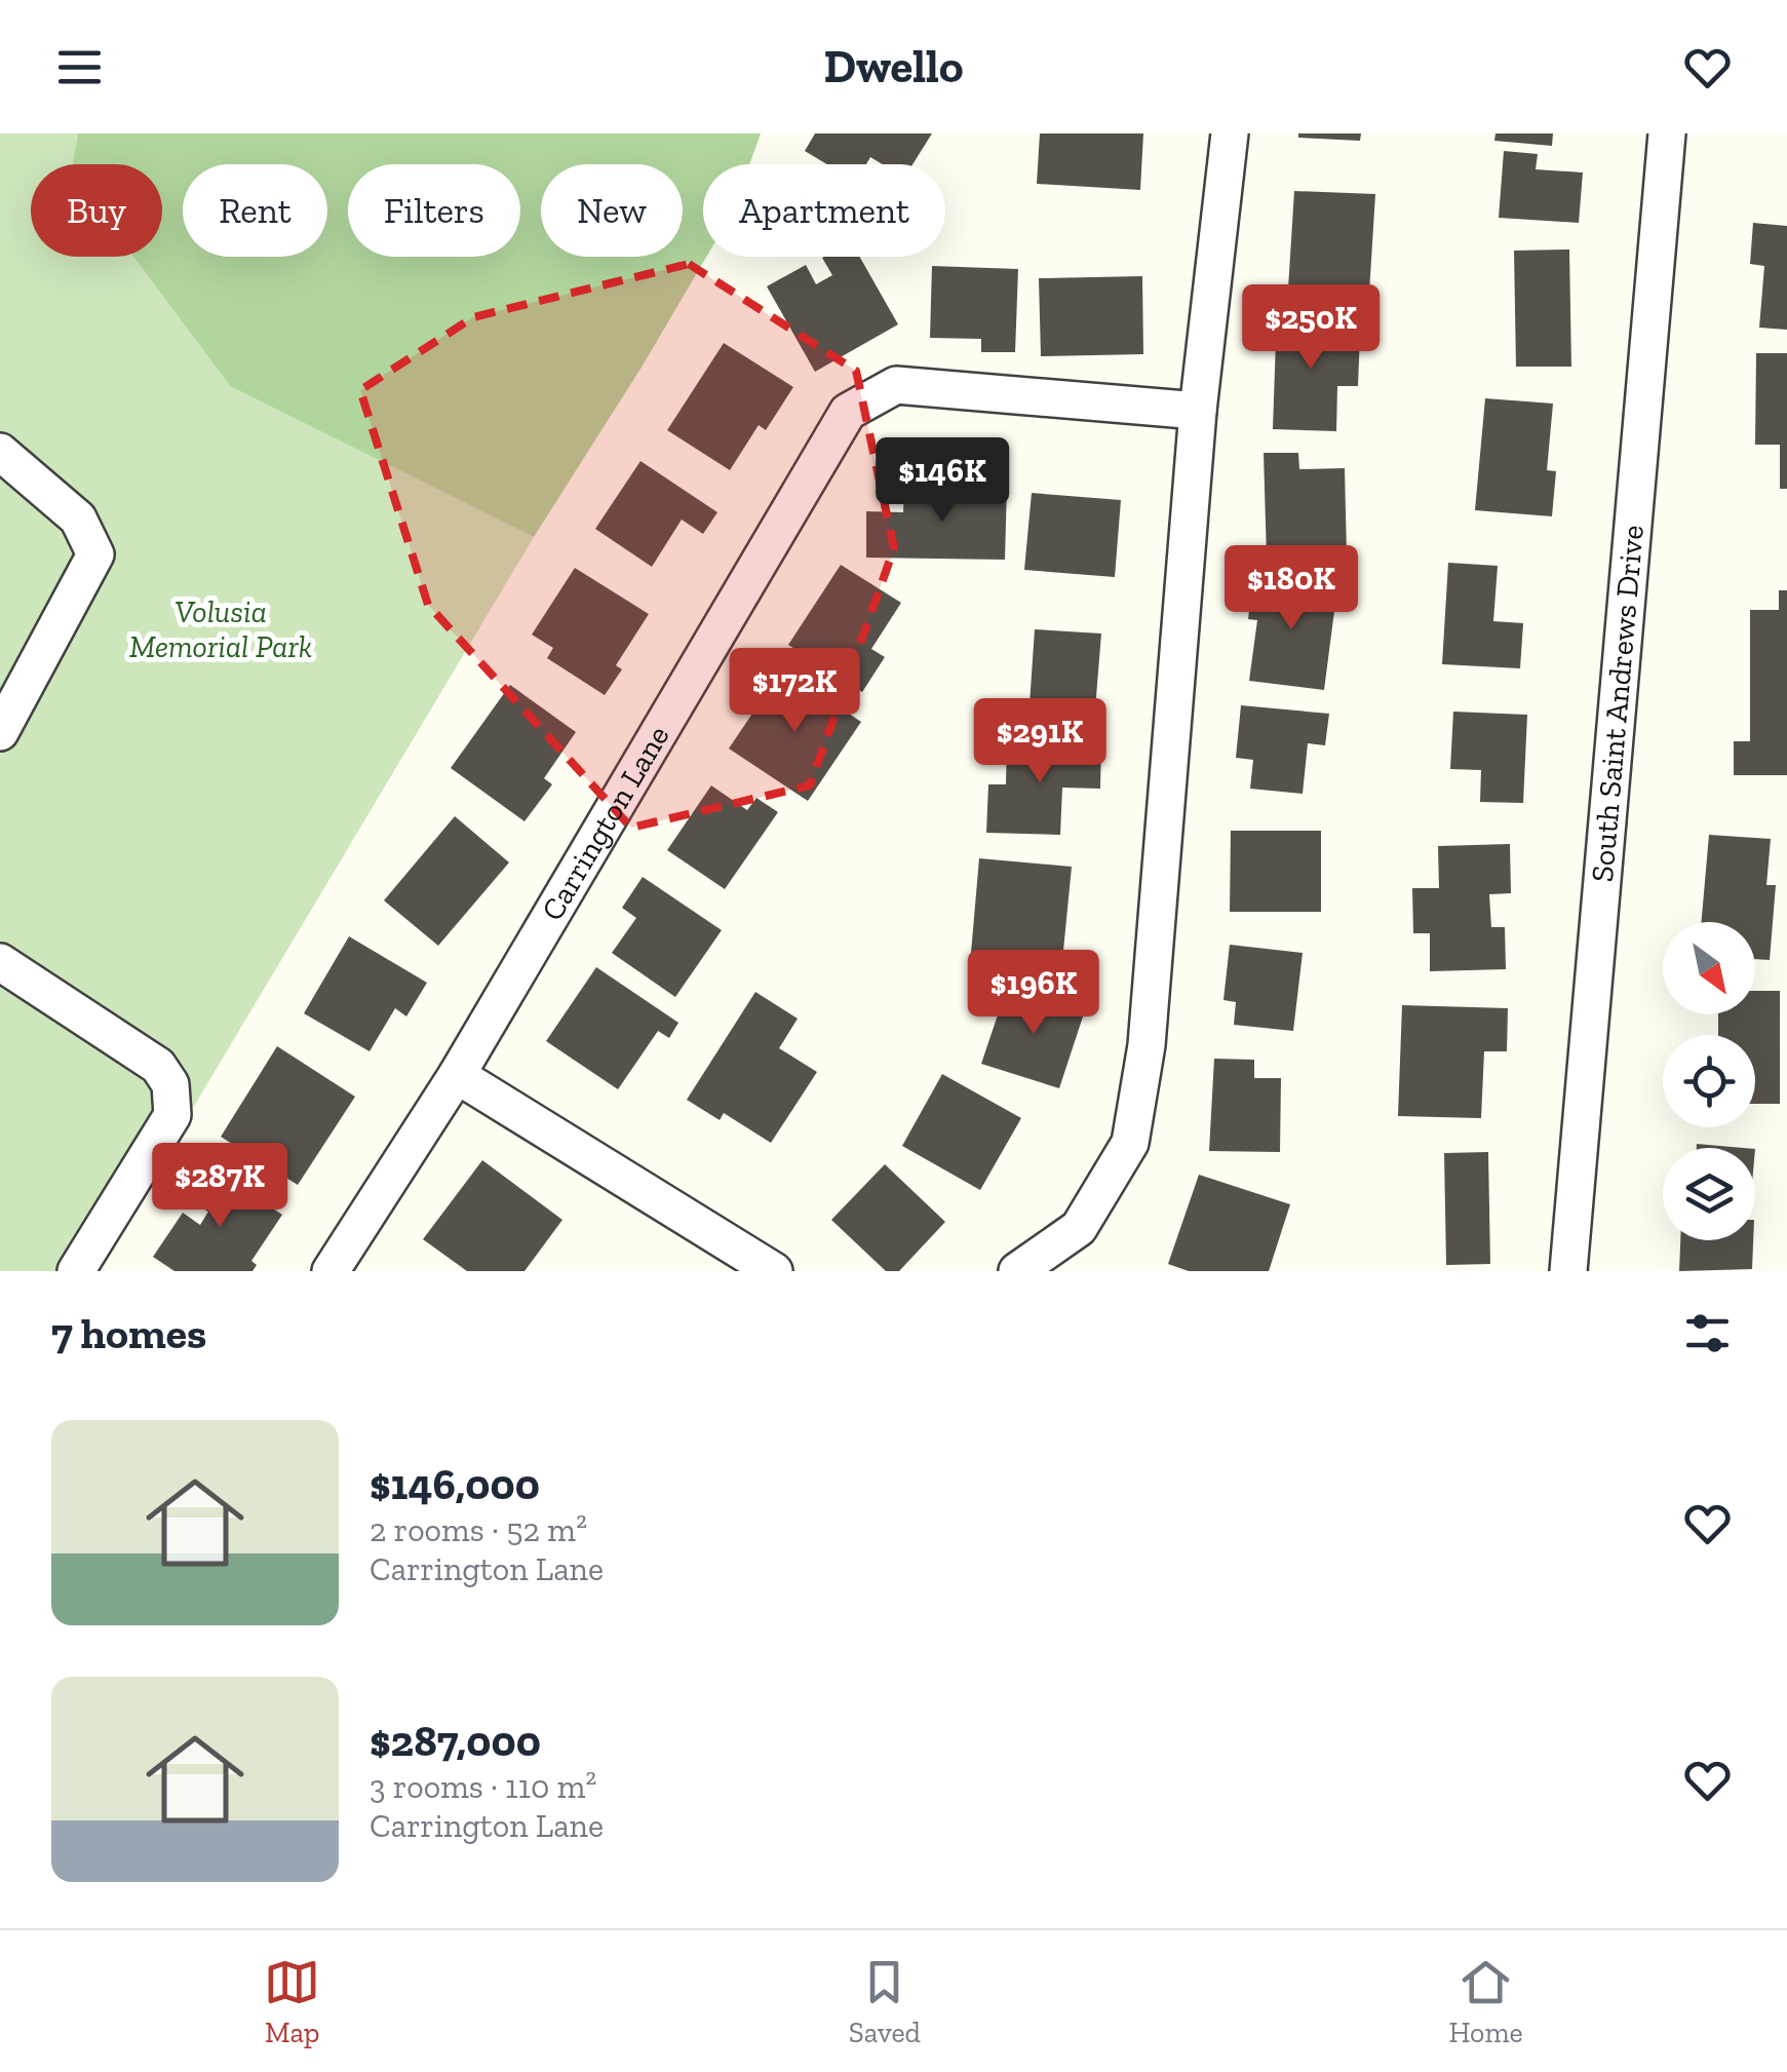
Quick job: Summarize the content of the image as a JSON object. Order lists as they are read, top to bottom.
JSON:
{
  "streets": {
    "street": ["South Saint Andrews Drive", "Carrington Lane"]
  },
  "parks": ["Volusia Memorial Park"],
  "north": "bottom right",
  "page": {
    "header": "Dwello",
    "chip": [
      "Buy",
      "Rent",
      "Filters",
      "New",
      "Apartment"
    ],
    "price": [
      "$250K",
      "$146K",
      "$180K",
      "$172K",
      "$291K",
      "$196K",
      "$287K"
    ],
    "heading": "7 homes",
    "list": [
      {
        "name": "$146,000",
        "note": "2 rooms · 52 m² · Carrington Lane"
      },
      {
        "name": "$287,000",
        "note": "3 rooms · 110 m² · Carrington Lane"
      }
    ],
    "tabs": ["Map", "Saved", "Home"]
  }
}
